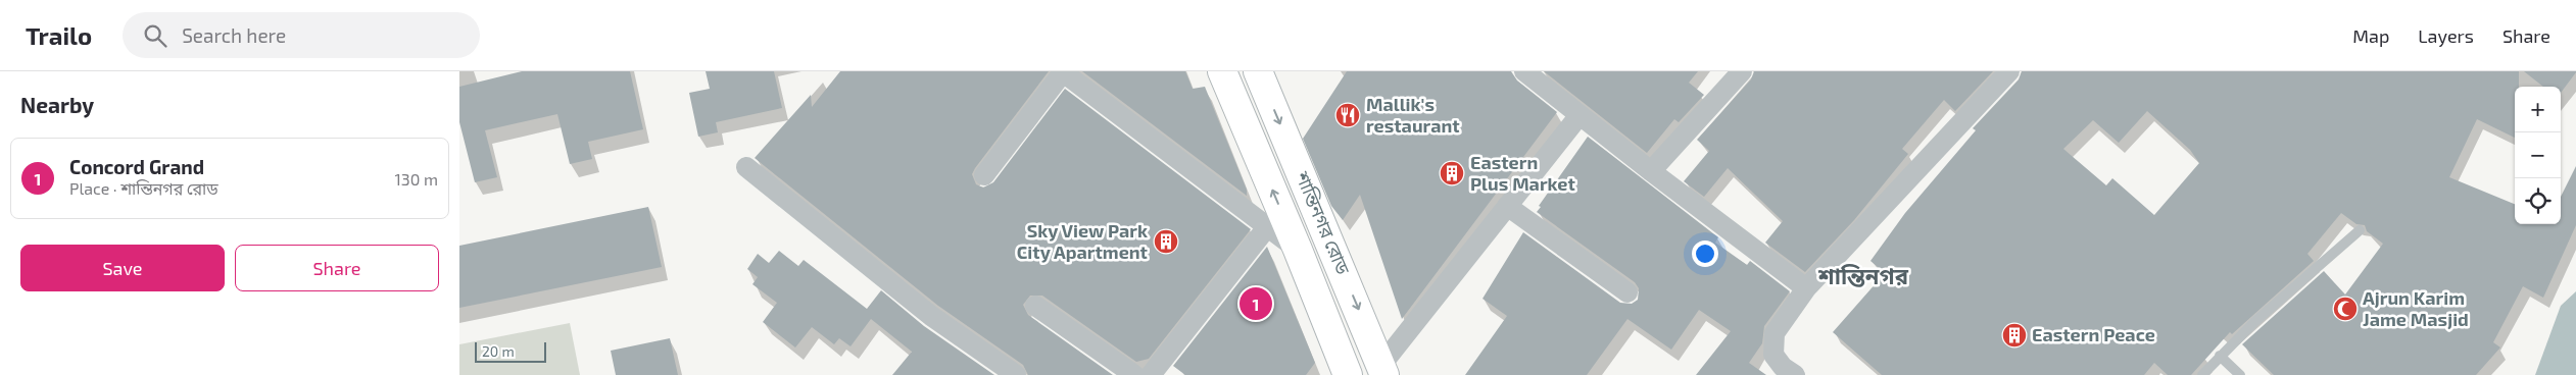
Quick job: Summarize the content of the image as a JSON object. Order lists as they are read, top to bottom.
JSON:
{
  "streets": {
    "main road": ["শান্তিনগর রোড"]
  },
  "districts": ["শান্তিনগর"],
  "places": {
    "restaurant": ["Mallik's restaurant"],
    "building": ["Eastern Plus Market", "Sky View Park City Apartment", "Eastern Peace"],
    "mosque": ["Ajrun Karim Jame Masjid"]
  },
  "scale_bar": "20 m",
  "page": {
    "header": "Trailo",
    "search": "Search here",
    "nav": ["Map", "Layers", "Share"],
    "heading": "Nearby",
    "map_buttons": ["+", "−"],
    "list": [
      {
        "mark": "1",
        "name": "Concord Grand",
        "note": "Place · শান্তিনগর রোড",
        "value": "130 m"
      }
    ],
    "buttons": ["Save", "Share"],
    "pins": "1",
    "scale": "20 m"
  }
}
